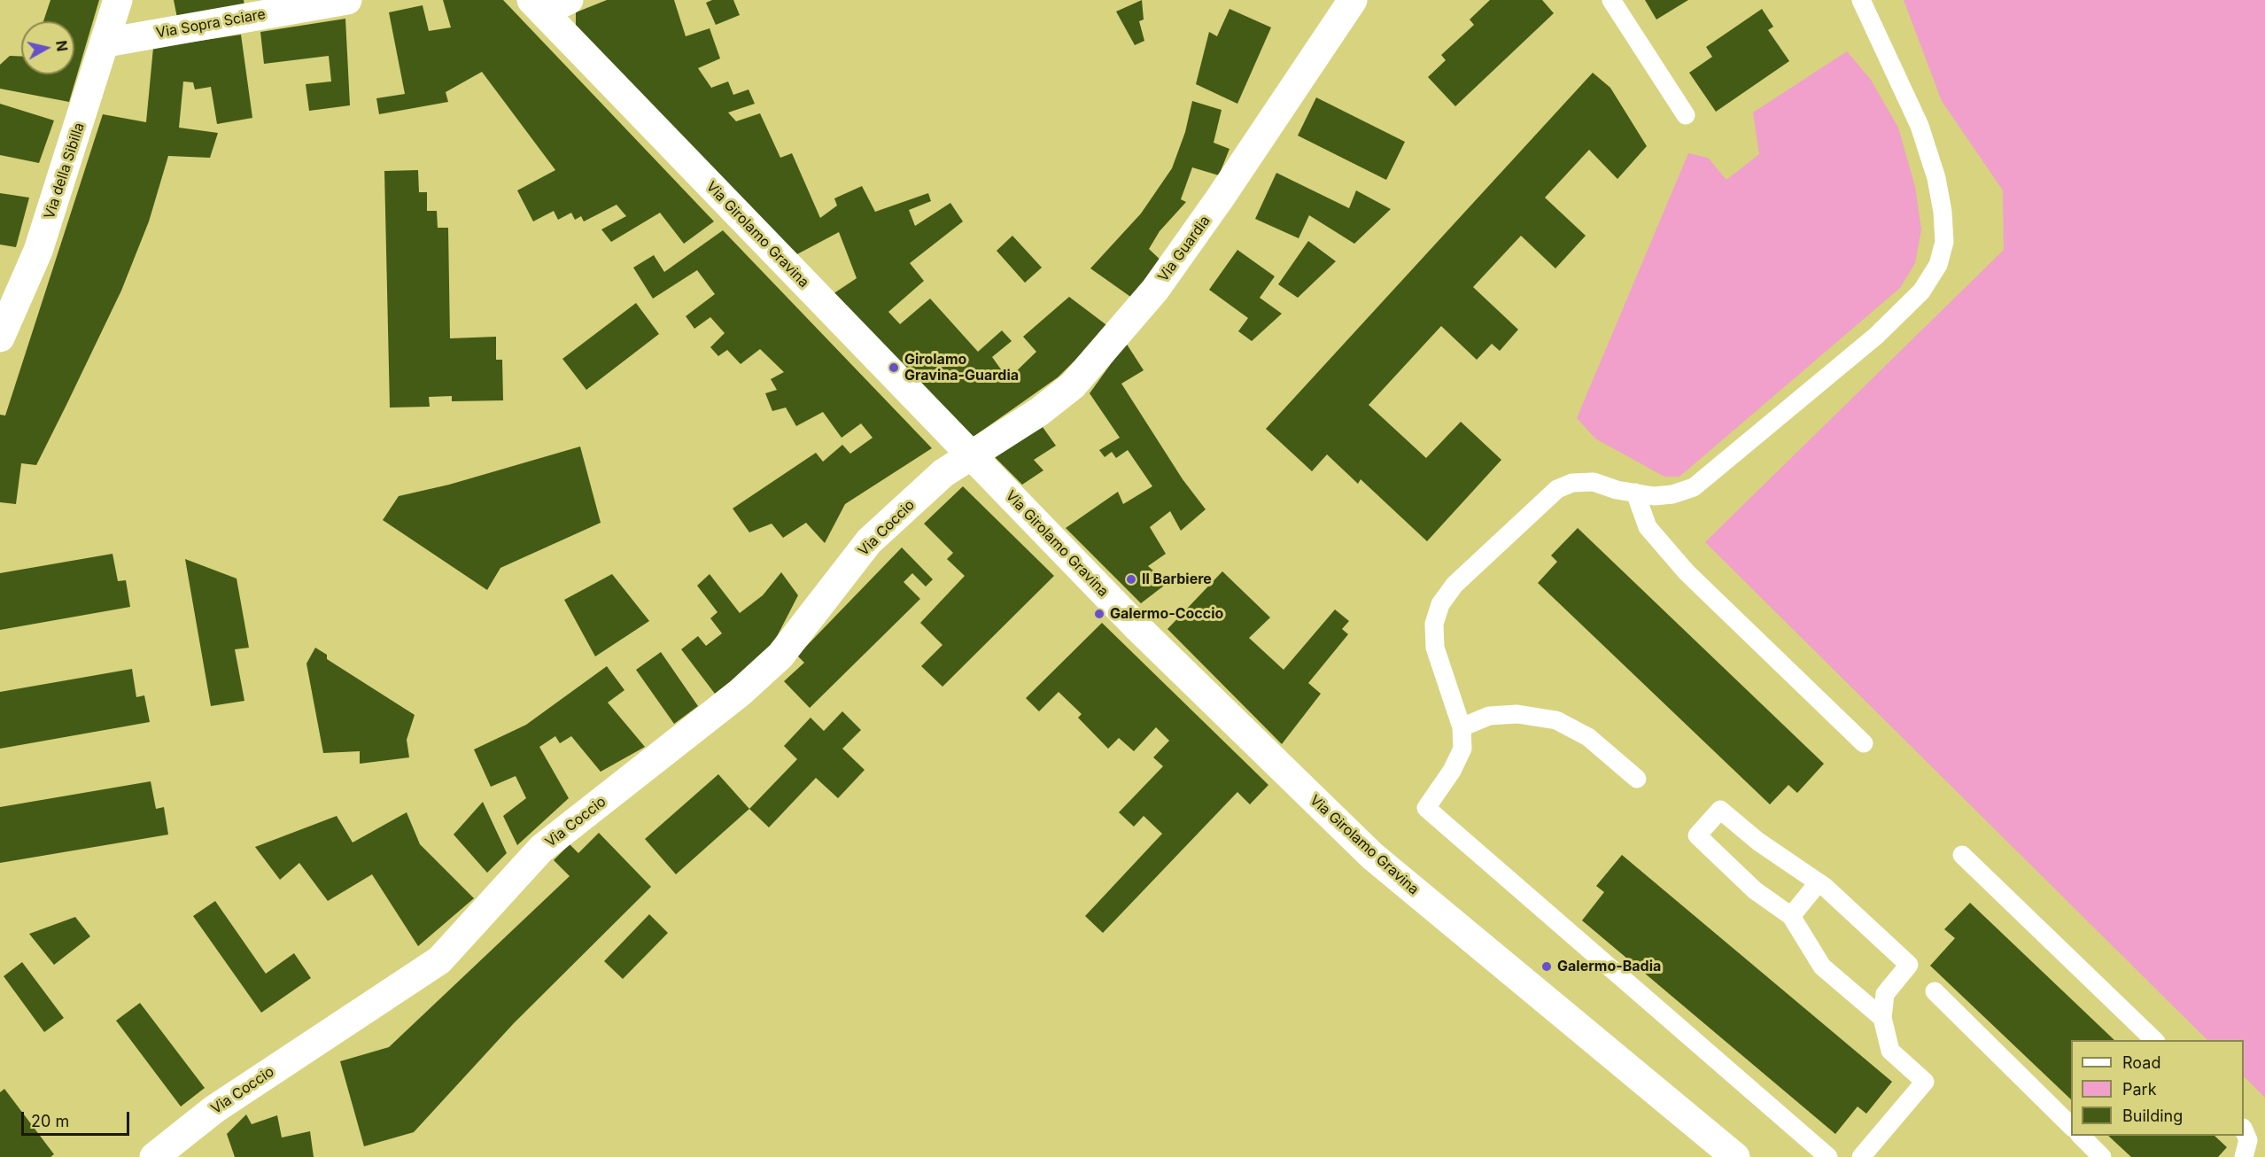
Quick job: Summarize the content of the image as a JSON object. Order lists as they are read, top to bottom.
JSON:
{
  "streets": {
    "street": [
      "Via Sopra Sciare",
      "Via della Sibilla",
      "Via Girolamo Gravina",
      "Via Guardia",
      "Via Coccio"
    ]
  },
  "crossings": [
    ["Via Sopra Sciare", "Via della Sibilla"],
    ["Via Girolamo Gravina", "Via Guardia"],
    ["Via Girolamo Gravina", "Via Coccio"],
    ["Via Guardia", "Via Coccio"]
  ],
  "places": [
    "Girolamo Gravina-Guardia",
    "Il Barbiere",
    "Galermo-Coccio",
    "Galermo-Badia"
  ],
  "legend": ["Road", "Park", "Building"],
  "scale_bar": "20 m",
  "north": "right"
}
